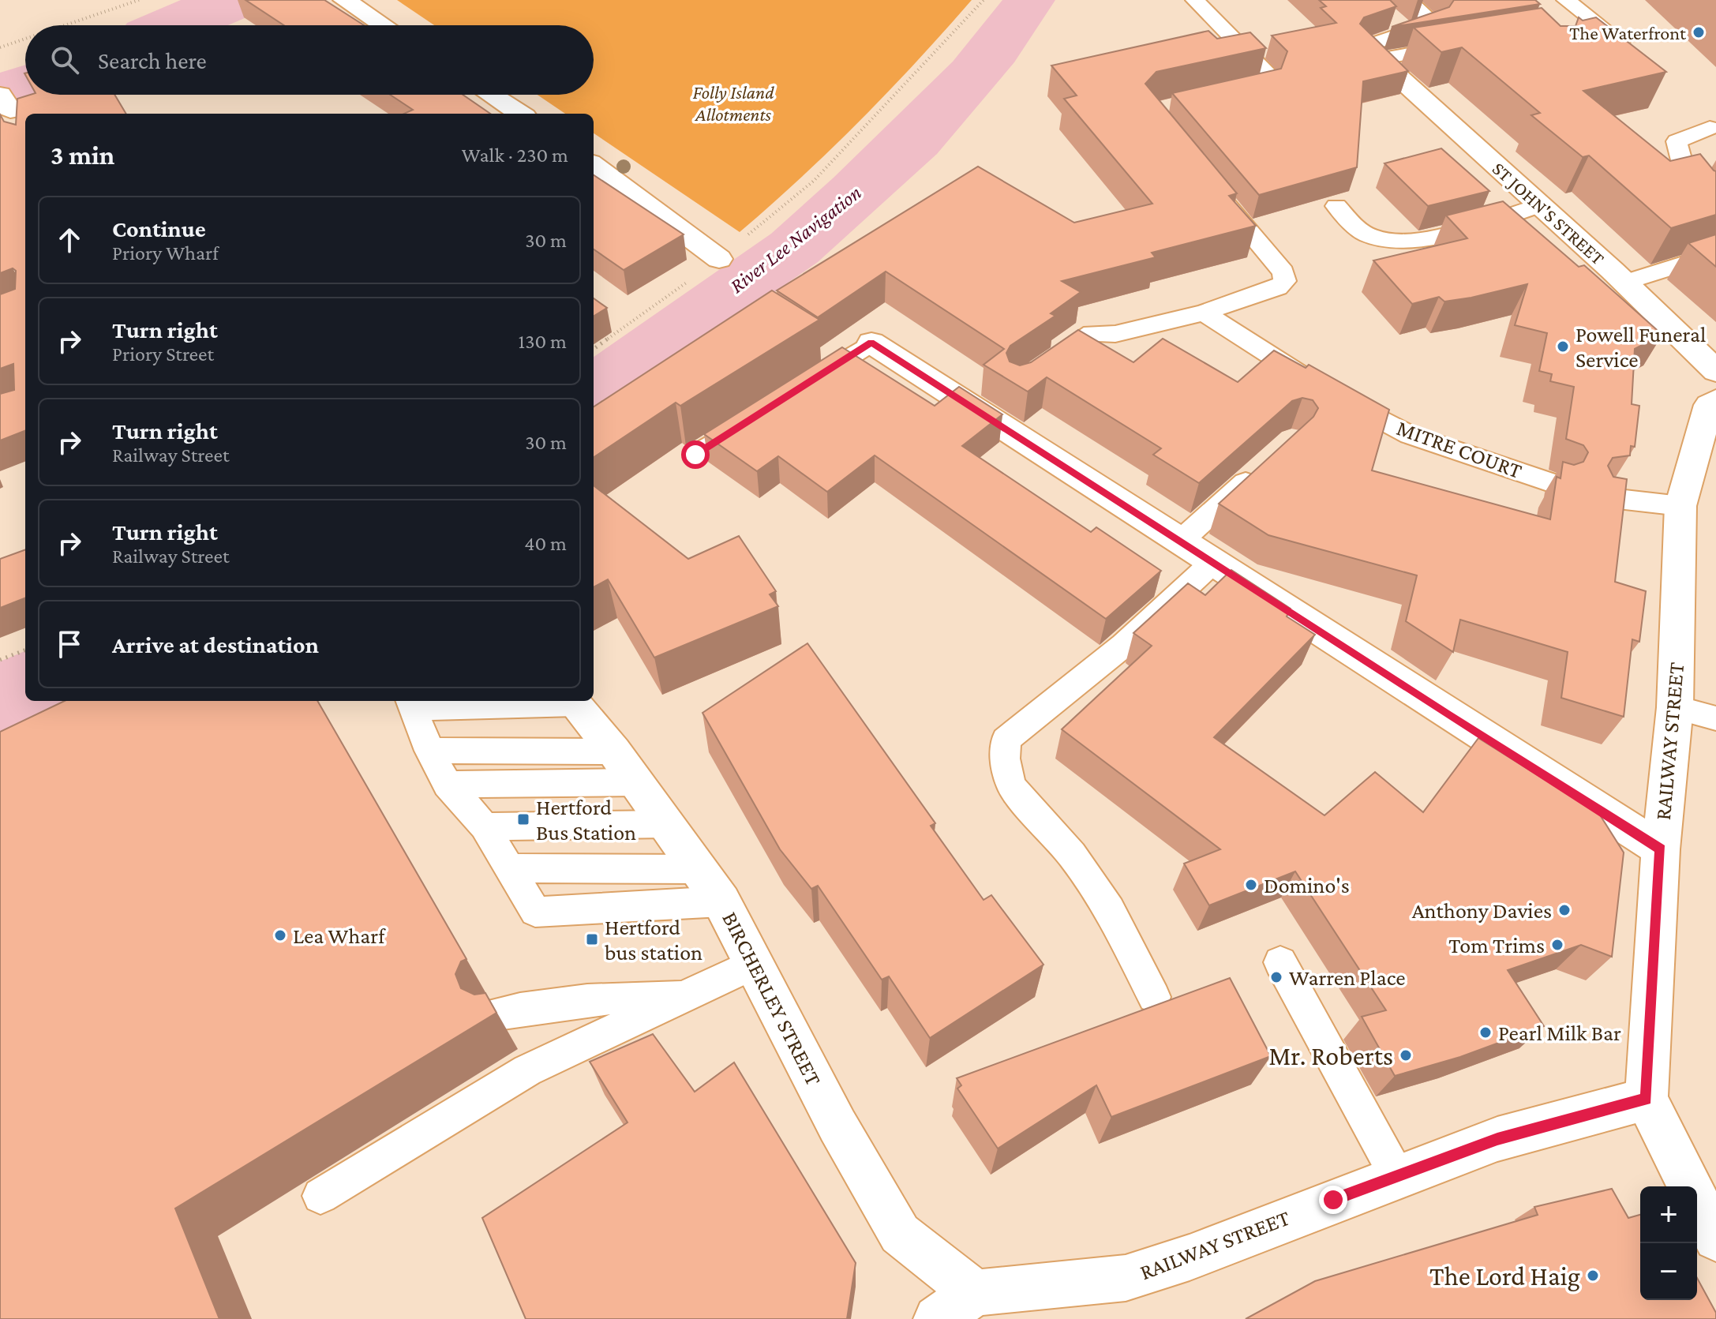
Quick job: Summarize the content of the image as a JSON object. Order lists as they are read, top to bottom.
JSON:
{
  "streets": {
    "street": ["ST JOHN'S STREET", "RAILWAY STREET", "BIRCHERLEY STREET"],
    "lane": ["MITRE COURT"]
  },
  "crossings": [
    ["RAILWAY STREET", "BIRCHERLEY STREET"]
  ],
  "water": ["River Lee Navigation"],
  "parks": ["Folly Island Allotments"],
  "places": {
    "other": [
      "The Waterfront",
      "Powell Funeral Service",
      "Domino's",
      "Anthony Davies",
      "Lea Wharf",
      "Tom Trims",
      "Warren Place",
      "Pearl Milk Bar",
      "Mr. Roberts",
      "The Lord Haig"
    ],
    "transit": ["Hertford Bus Station", "Hertford bus station"]
  },
  "page": {
    "search": "Search here",
    "heading": ["3 min", "Walk · 230 m"],
    "list": [
      ["Continue", "Priory Wharf", "30 m"],
      ["Turn right", "Priory Street", "130 m"],
      ["Turn right", "Railway Street", "30 m"],
      ["Turn right", "Railway Street", "40 m"],
      "Arrive at destination"
    ],
    "map_buttons": ["+", "−"]
  }
}
